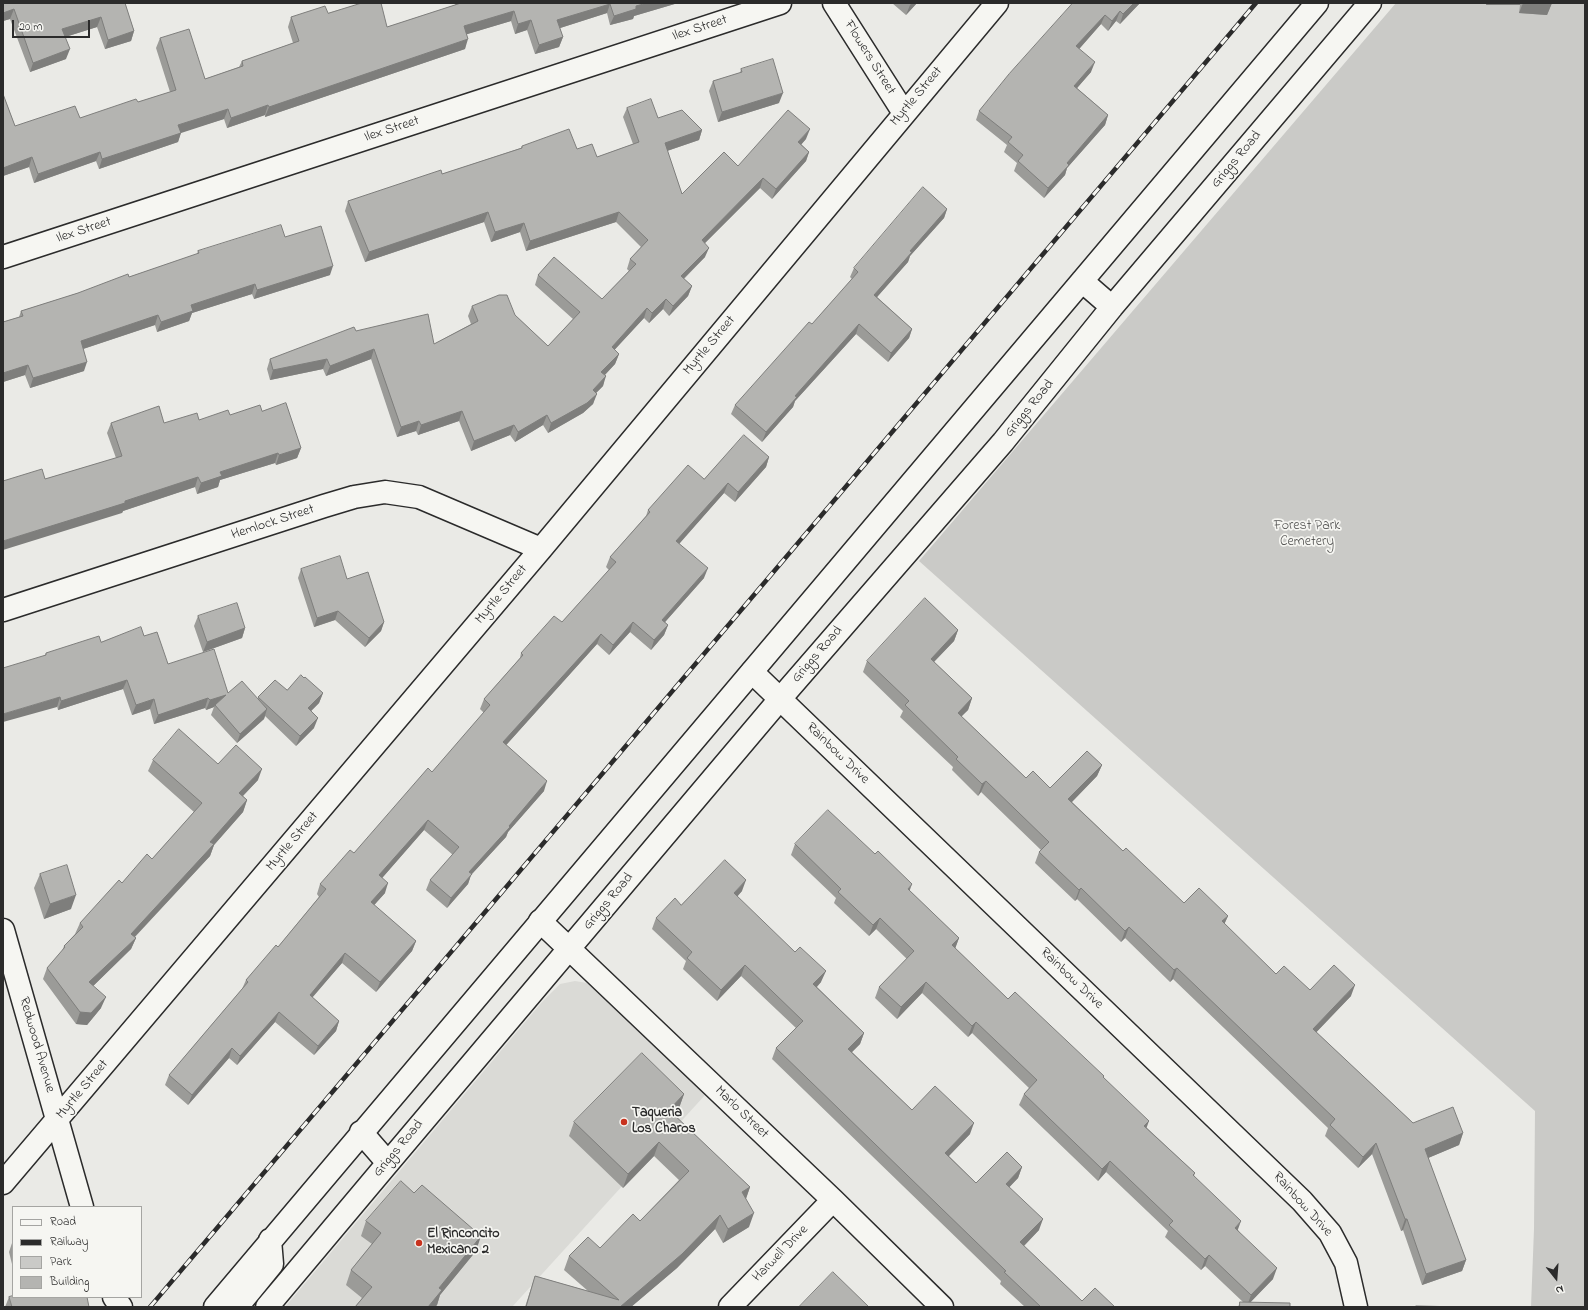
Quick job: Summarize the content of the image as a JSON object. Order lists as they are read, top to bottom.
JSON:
{
  "streets": {
    "street": [
      "Ilex Street",
      "Flowers Street",
      "Myrtle Street",
      "Griggs Road",
      "Hemlock Street",
      "Rainbow Drive",
      "Redwood Avenue",
      "Marlo Street",
      "Harwell Drive"
    ]
  },
  "crossings": [
    ["Flowers Street", "Myrtle Street"],
    ["Myrtle Street", "Hemlock Street"],
    ["Myrtle Street", "Redwood Avenue"],
    ["Griggs Road", "Rainbow Drive"],
    ["Griggs Road", "Marlo Street"],
    ["Marlo Street", "Harwell Drive"]
  ],
  "parks": ["Forest Park Cemetery"],
  "places": ["Taqueria Los Charos", "El Rinconcito Mexicano 2"],
  "legend": [
    "Road",
    "Railway",
    "Park",
    "Building"
  ],
  "scale_bar": "20 m",
  "north": "bottom"
}
